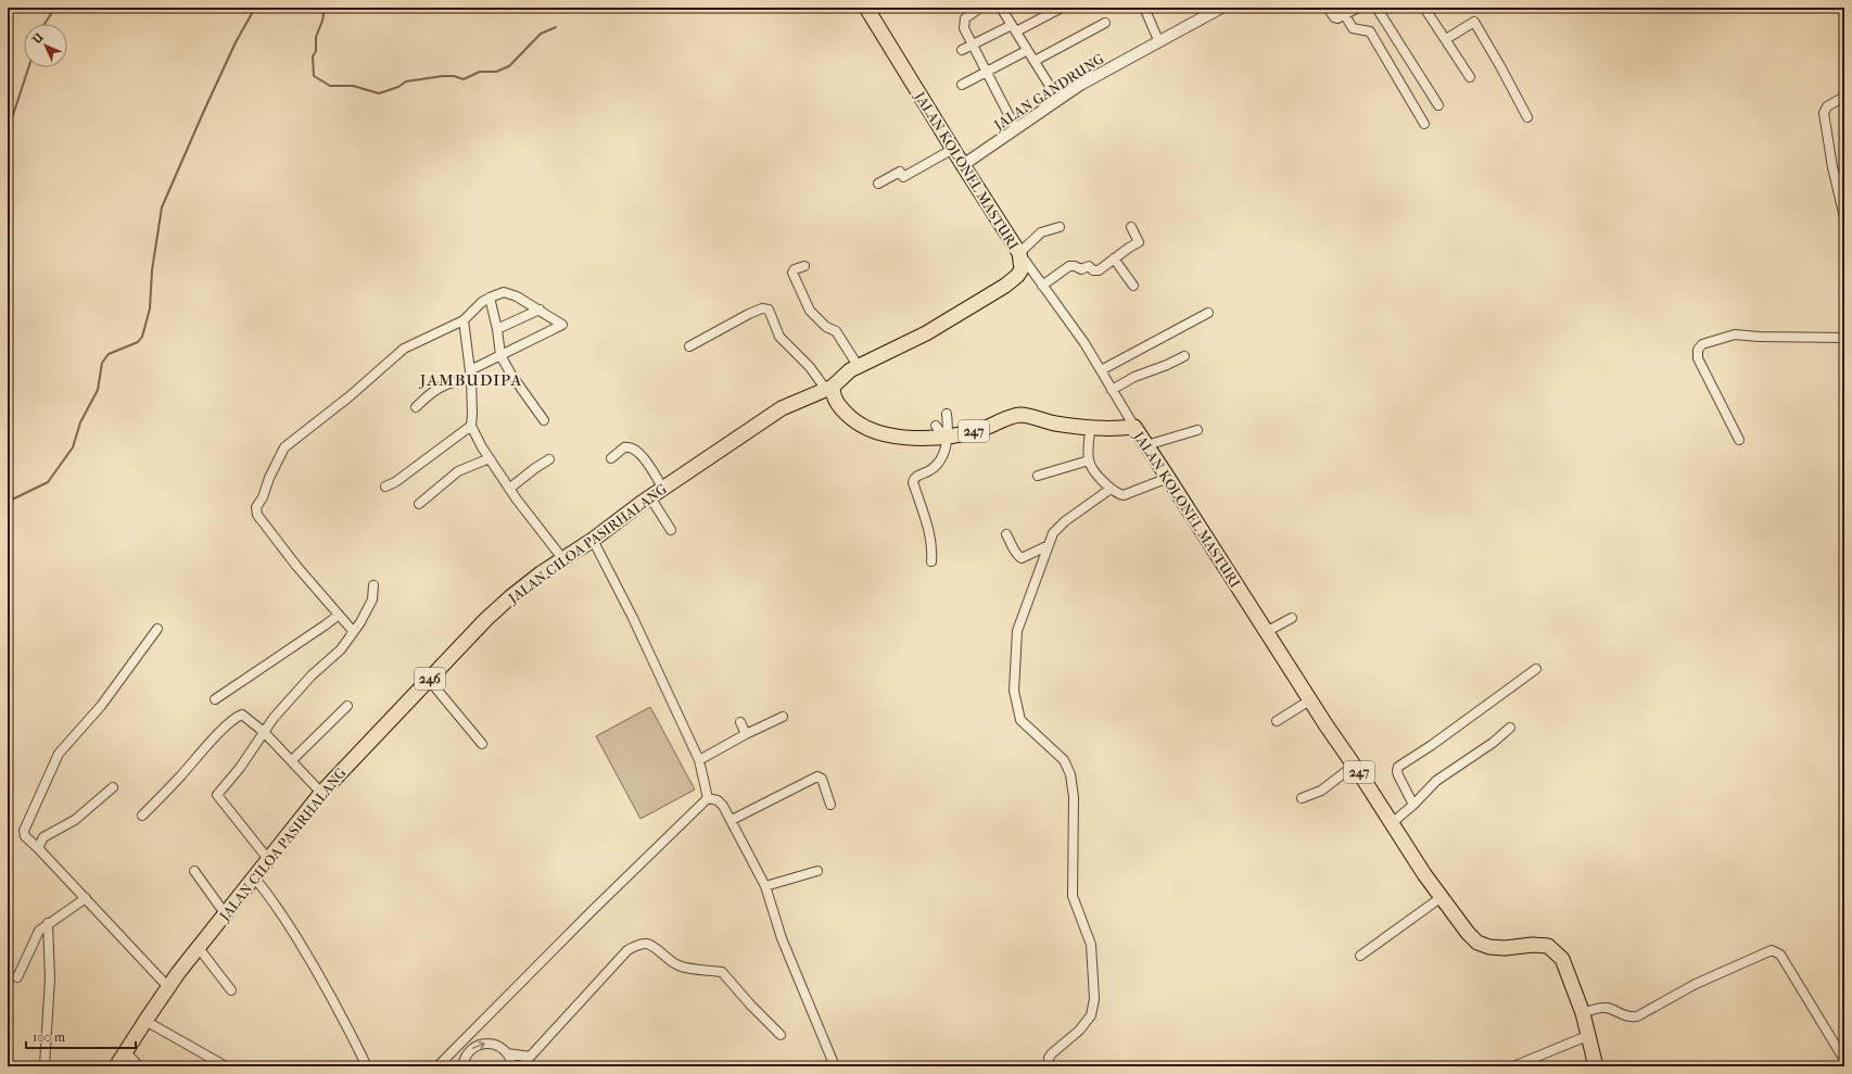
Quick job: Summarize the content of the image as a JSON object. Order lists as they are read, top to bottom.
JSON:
{
  "streets": {
    "main road": [
      "JALAN KOLONEL MASTURI",
      "247",
      "JALAN CILOA PASIRHALANG",
      "246"
    ],
    "street": ["JALAN GANDRUNG"]
  },
  "crossings": [
    ["JALAN GANDRUNG", "JALAN KOLONEL MASTURI"],
    ["JALAN KOLONEL MASTURI", "JALAN CILOA PASIRHALANG"]
  ],
  "districts": ["JAMBUDIPA"],
  "scale_bar": "100 m",
  "north": "top left"
}
